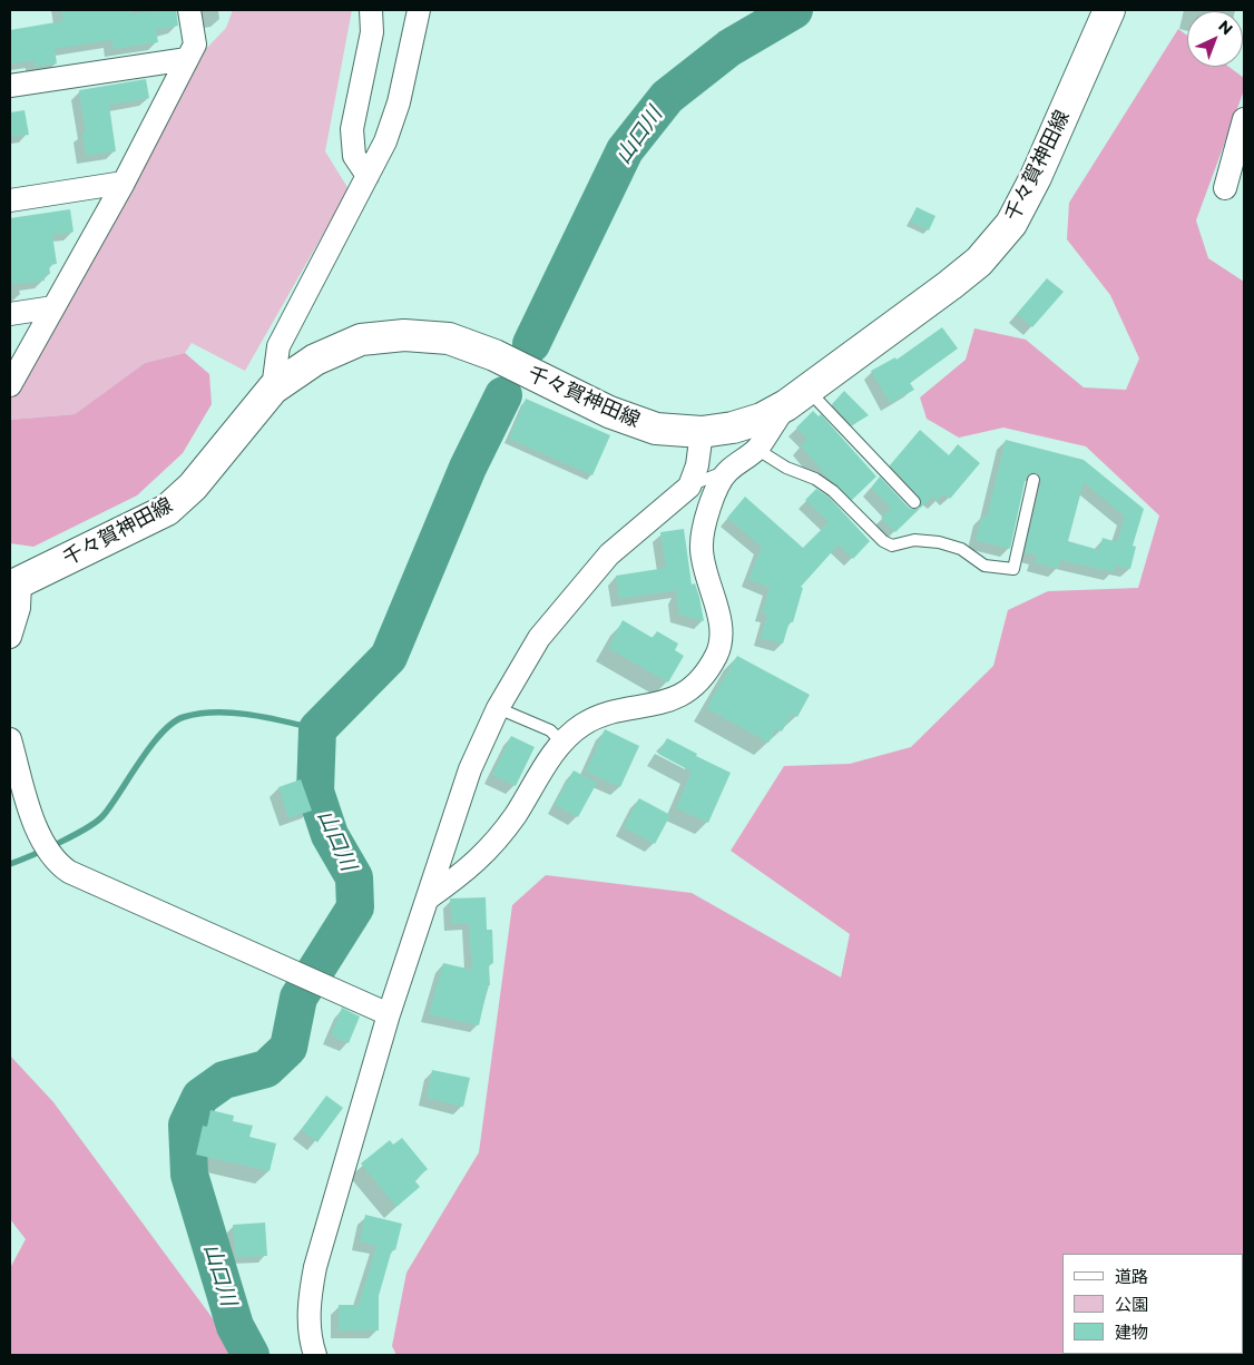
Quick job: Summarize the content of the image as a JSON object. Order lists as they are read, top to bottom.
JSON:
{
  "streets": {
    "main road": ["千々賀神田線"]
  },
  "water": ["山口川"],
  "legend": ["道路", "公園", "建物"],
  "north": "top right"
}
